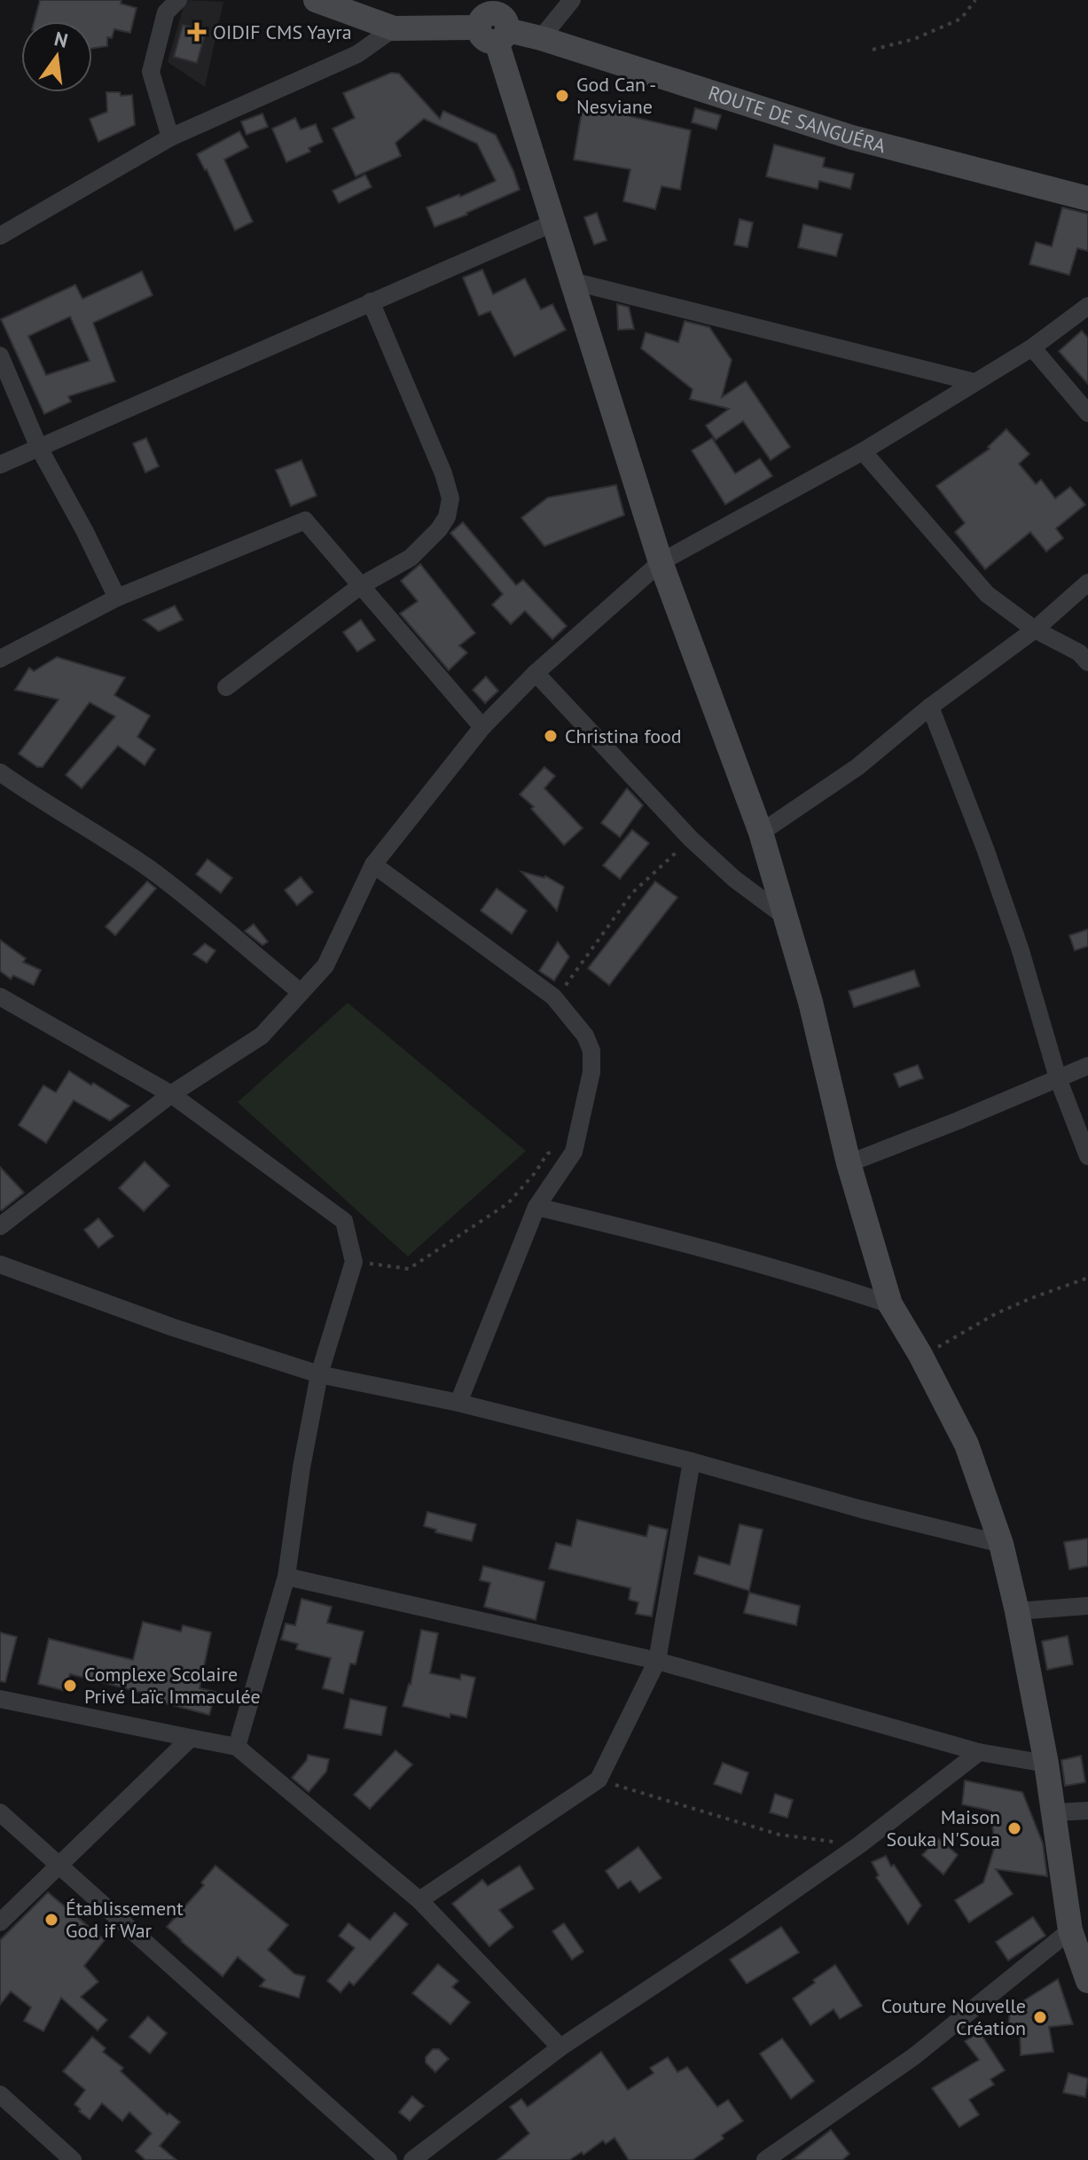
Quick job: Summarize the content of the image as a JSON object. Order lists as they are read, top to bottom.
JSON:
{
  "streets": {
    "street": ["ROUTE DE SANGUÉRA"]
  },
  "places": {
    "health": ["OIDIF CMS Yayra"],
    "other": [
      "God Can - Nesviane",
      "Christina food",
      "Complexe Scolaire Privé Laïc Immaculée",
      "Maison Souka N'Soua",
      "Établissement God if War",
      "Couture Nouvelle Création"
    ]
  },
  "north": "top"
}
